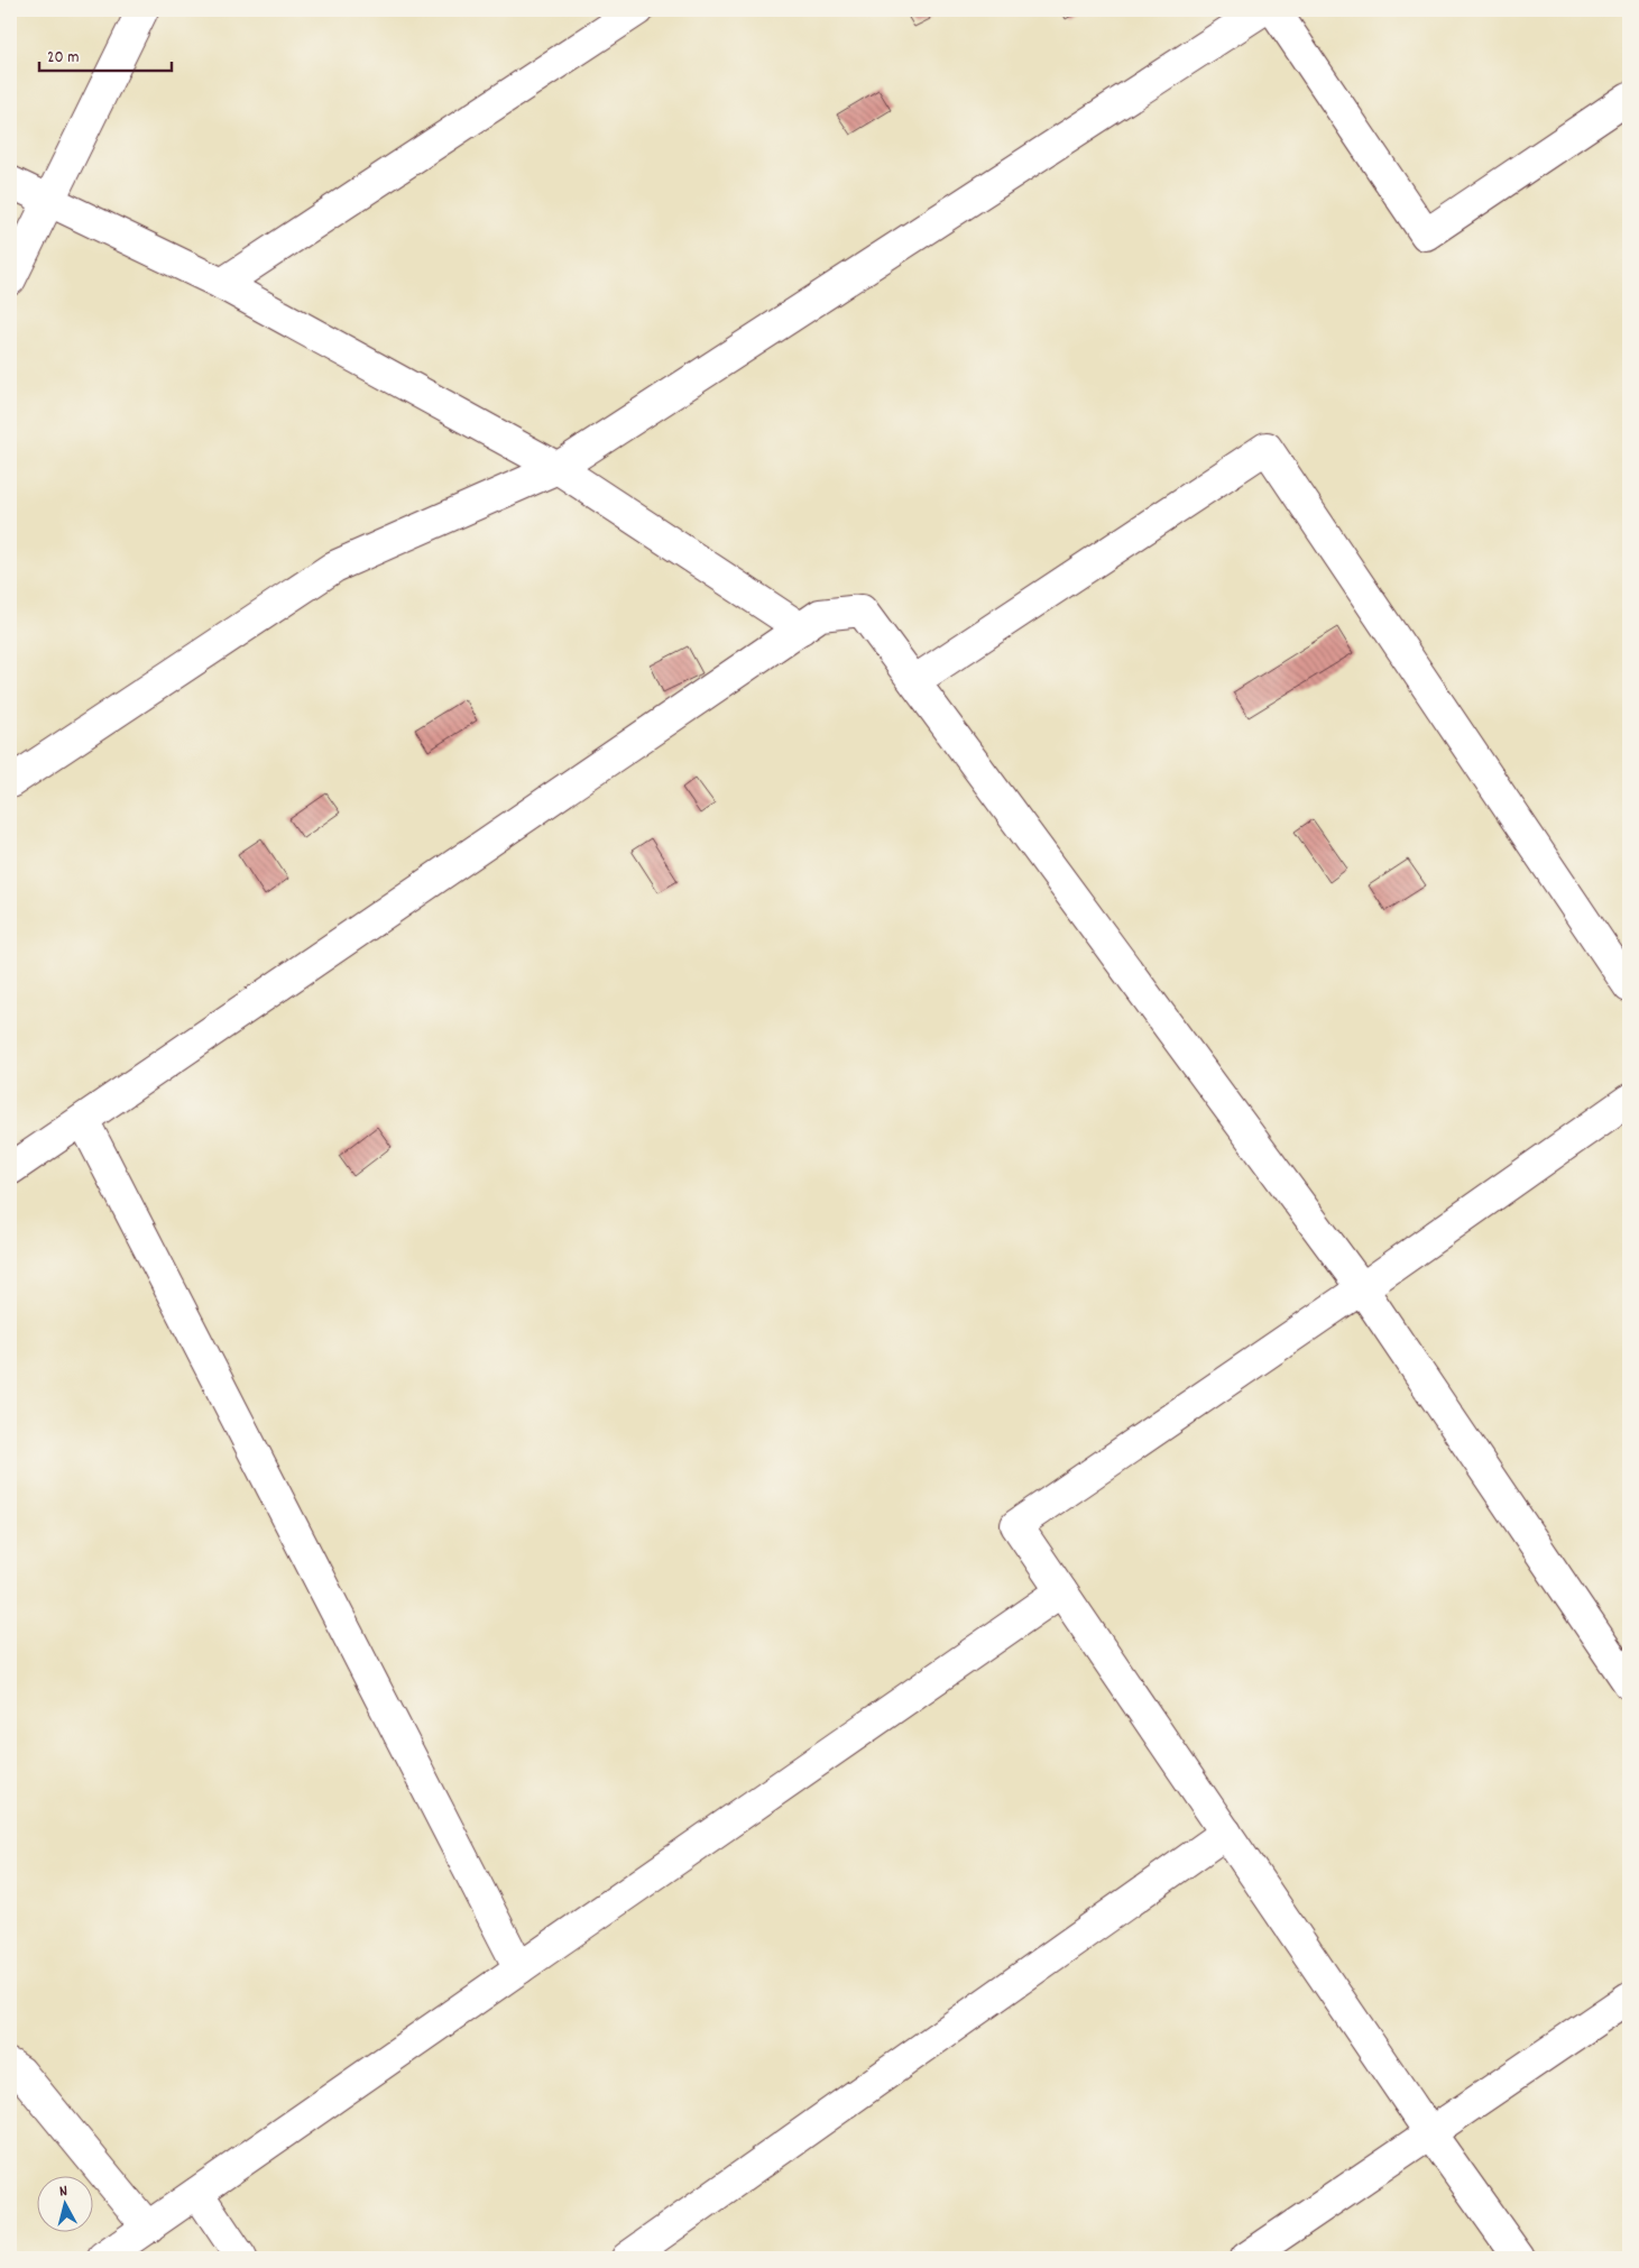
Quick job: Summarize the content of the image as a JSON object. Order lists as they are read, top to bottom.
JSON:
{
  "scale_bar": "20 m",
  "north": "top"
}
